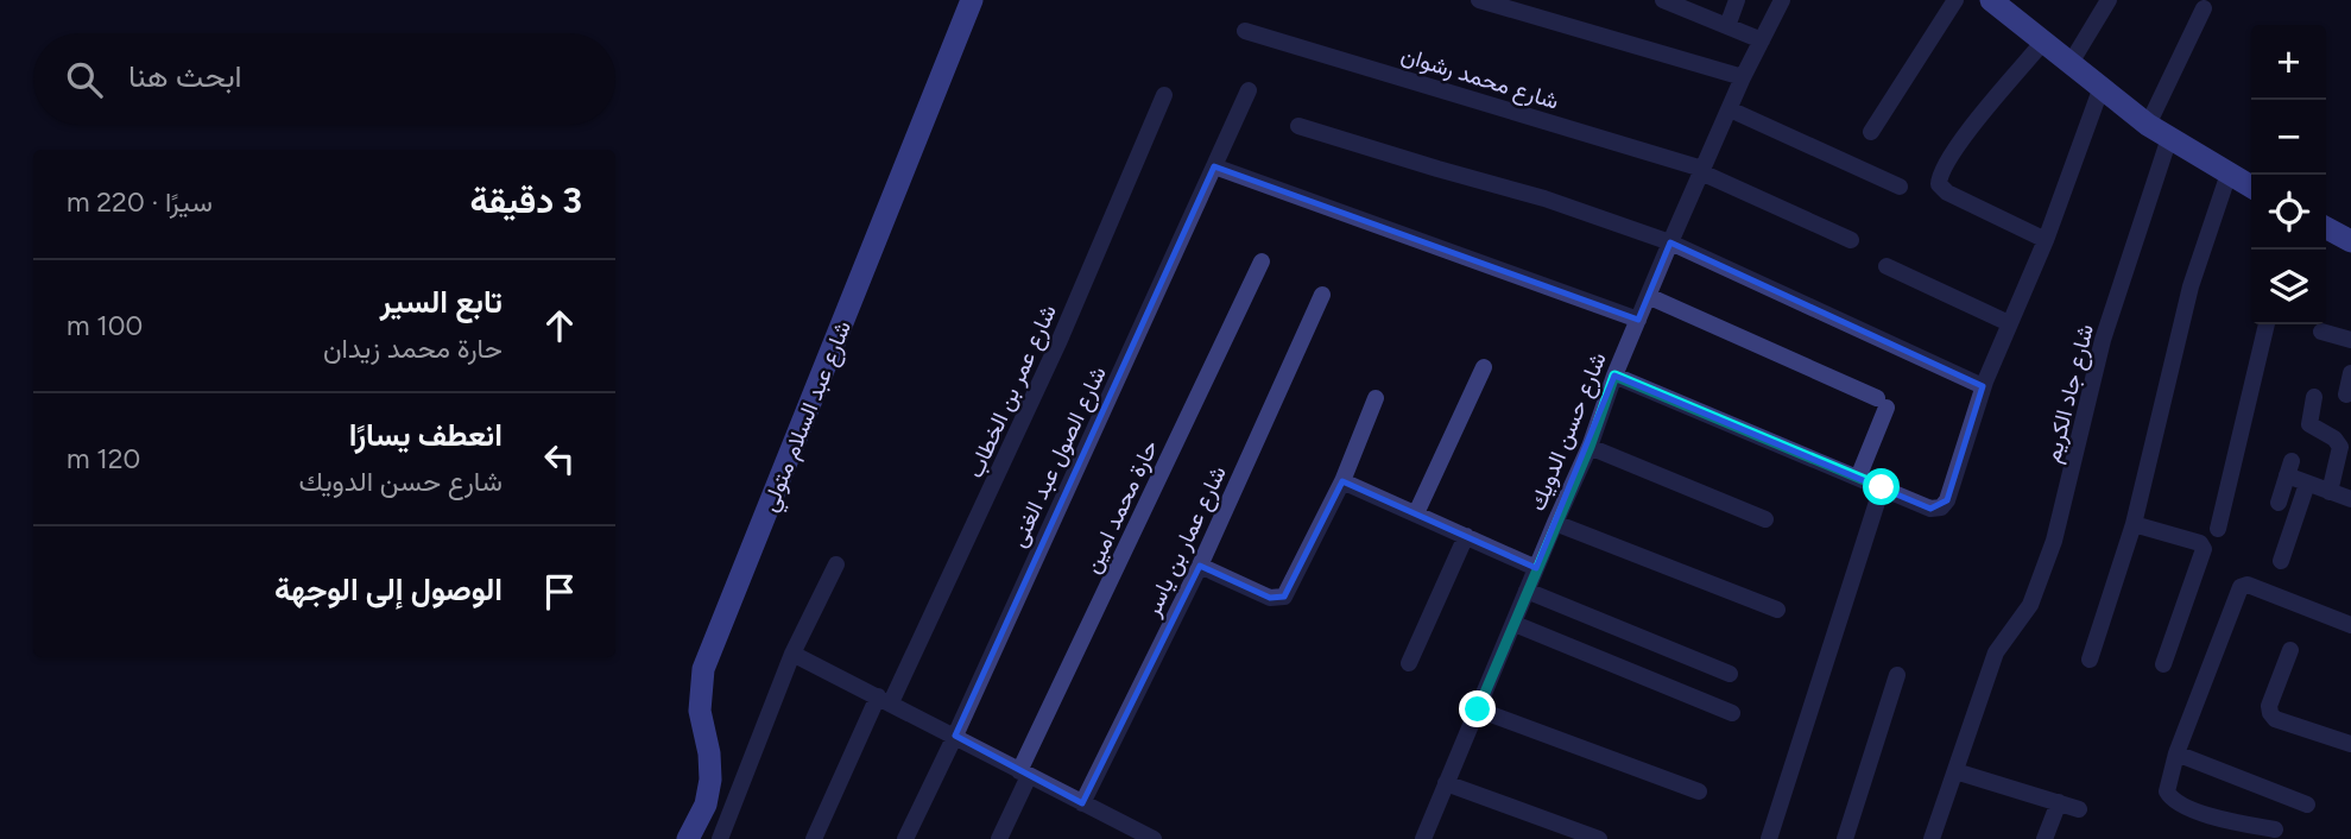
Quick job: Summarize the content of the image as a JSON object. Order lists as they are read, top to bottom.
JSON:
{
  "streets": {
    "street": [
      "شارع محمد رشوان",
      "شارع عمر بن الخطاب",
      "شارع جاد الكريم",
      "شارع عبد السلام متولي",
      "شارع حسن الدويك",
      "شارع الصول عبد الغنى",
      "حارة محمد امين",
      "شارع عمار بن ياسر"
    ]
  },
  "crossings": [
    ["شارع محمد رشوان", "شارع حسن الدويك"]
  ],
  "page": {
    "map_buttons": ["+", "−"],
    "search": "ابحث هنا",
    "heading": ["3 دقيقة", "سيرًا · 220 m"],
    "list": [
      ["تابع السير", "حارة محمد زيدان", "100 m"],
      ["انعطف يسارًا", "شارع حسن الدويك", "120 m"],
      "الوصول إلى الوجهة"
    ]
  }
}
